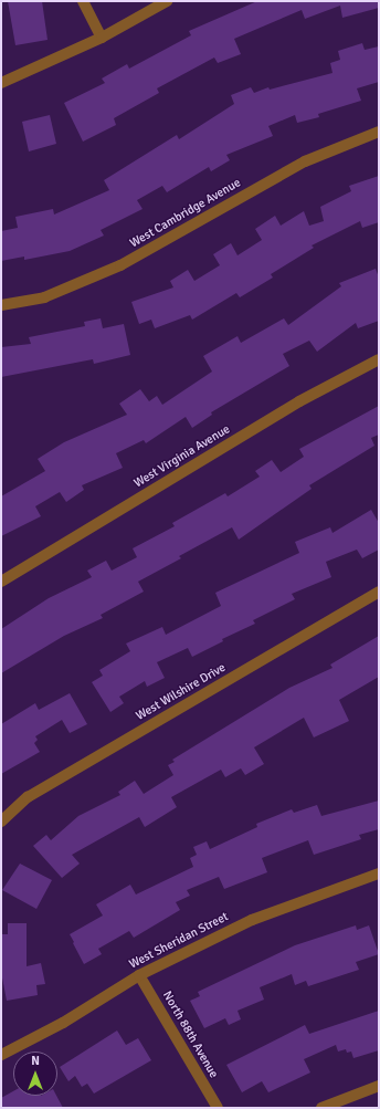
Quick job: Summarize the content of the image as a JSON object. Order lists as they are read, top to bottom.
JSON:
{
  "streets": {
    "street": [
      "West Cambridge Avenue",
      "West Virginia Avenue",
      "West Wilshire Drive",
      "West Sheridan Street",
      "North 88th Avenue"
    ]
  },
  "crossings": [
    ["West Sheridan Street", "North 88th Avenue"]
  ],
  "north": "top"
}
